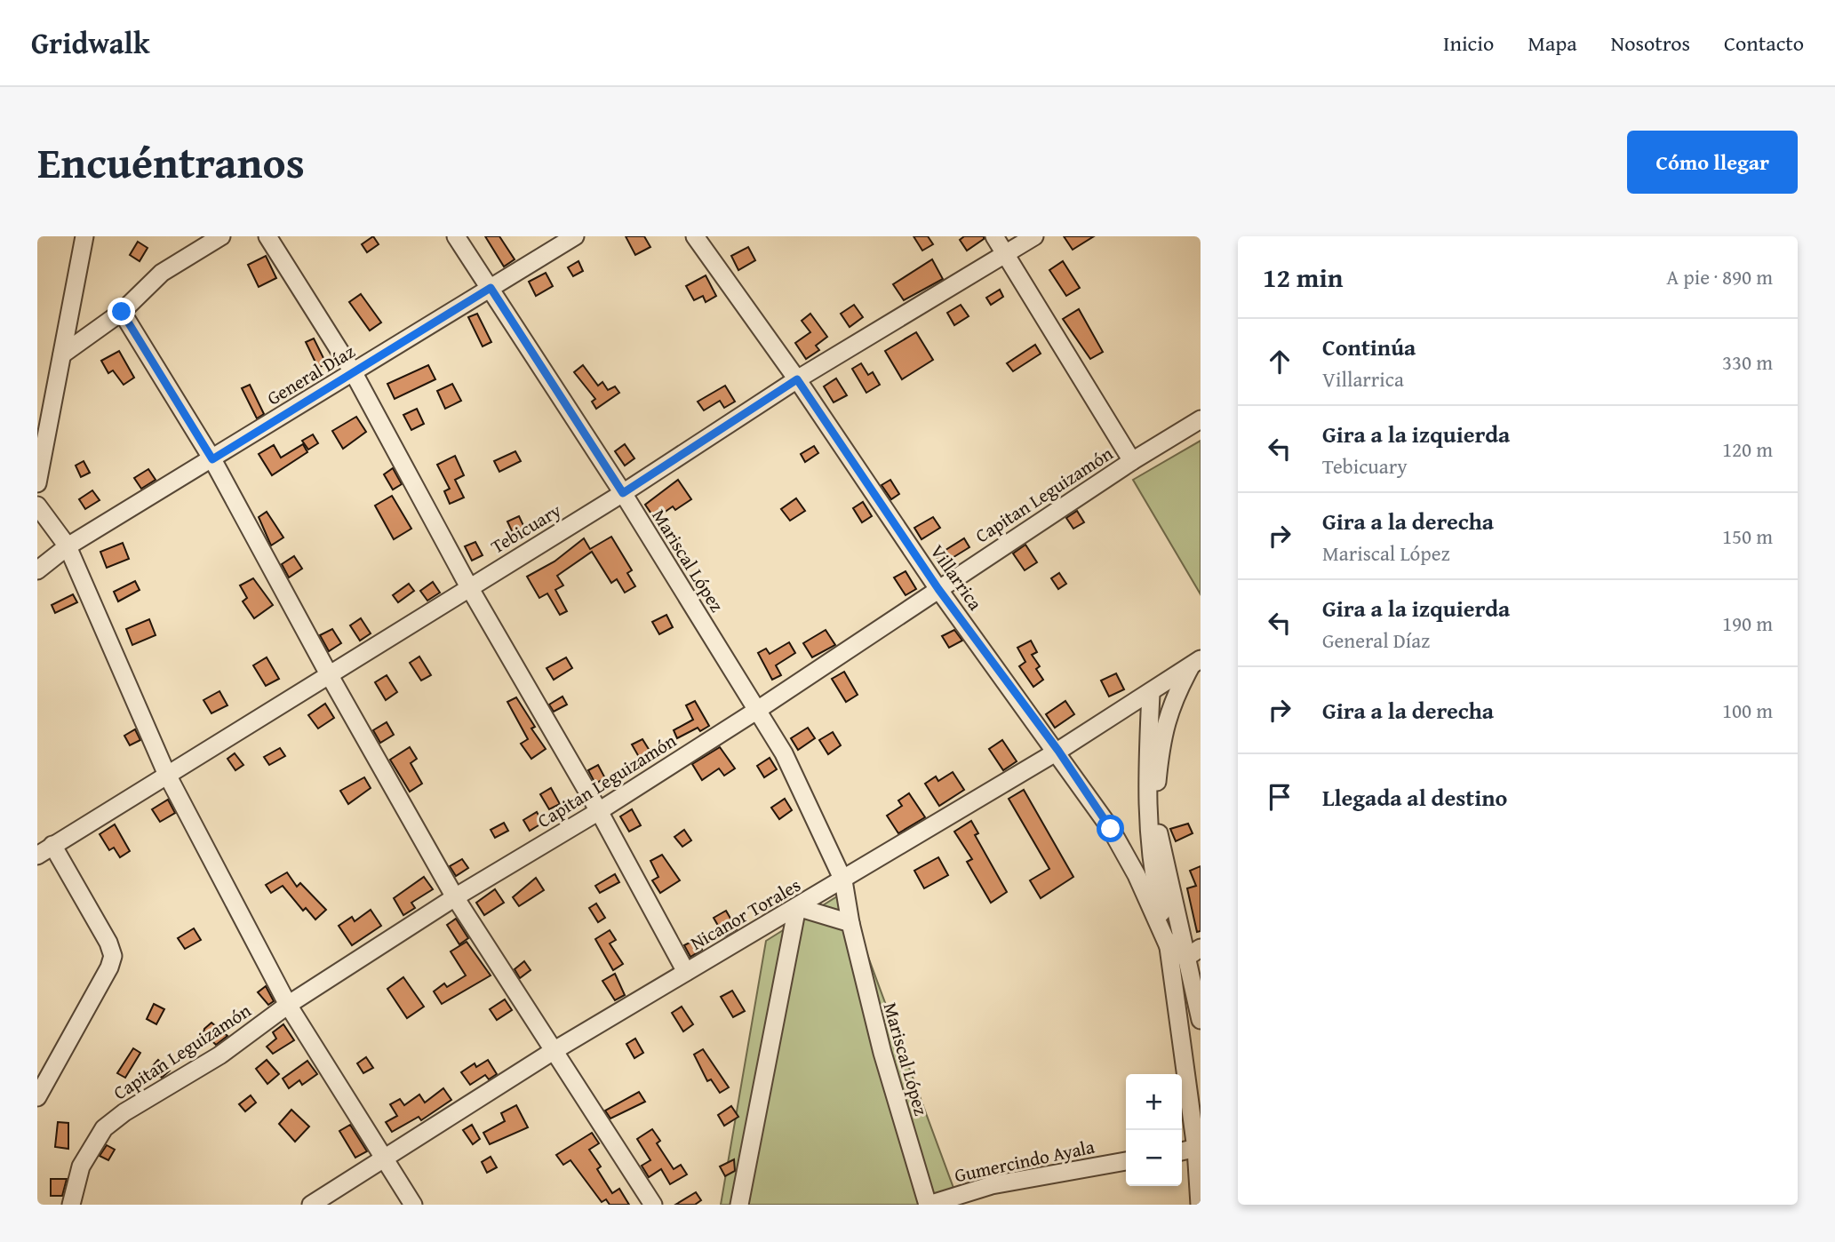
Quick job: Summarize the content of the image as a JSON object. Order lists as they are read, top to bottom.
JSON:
{
  "streets": {
    "street": [
      "General Díaz",
      "Capitan Leguizamón",
      "Tebicuary",
      "Mariscal López",
      "Villarrica",
      "Nicanor Torales",
      "Gumercindo Ayala"
    ]
  },
  "crossings": [
    ["General Díaz", "Mariscal López"],
    ["Capitan Leguizamón", "Mariscal López"],
    ["Capitan Leguizamón", "Villarrica"],
    ["Tebicuary", "Mariscal López"],
    ["Tebicuary", "Villarrica"],
    ["Mariscal López", "Nicanor Torales"],
    ["Mariscal López", "Gumercindo Ayala"],
    ["Villarrica", "Nicanor Torales"]
  ],
  "page": {
    "header": "Gridwalk",
    "nav": [
      "Inicio",
      "Mapa",
      "Nosotros",
      "Contacto"
    ],
    "title": "Encuéntranos",
    "buttons": "Cómo llegar",
    "heading": ["12 min", "A pie · 890 m"],
    "list": [
      ["Continúa", "Villarrica", "330 m"],
      ["Gira a la izquierda", "Tebicuary", "120 m"],
      ["Gira a la derecha", "Mariscal López", "150 m"],
      ["Gira a la izquierda", "General Díaz", "190 m"],
      ["Gira a la derecha", "100 m"],
      "Llegada al destino"
    ],
    "map_buttons": ["+", "−"]
  }
}
